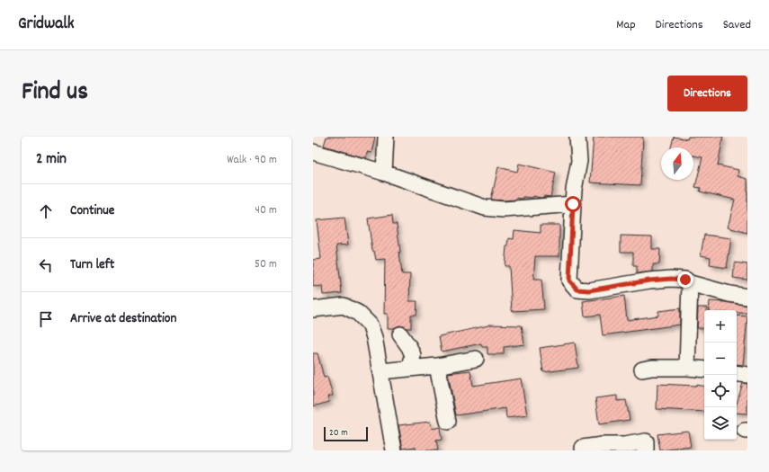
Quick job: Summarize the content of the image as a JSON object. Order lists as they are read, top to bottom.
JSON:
{
  "scale_bar": "20 m",
  "north": "top",
  "page": {
    "header": "Gridwalk",
    "nav": ["Map", "Directions", "Saved"],
    "title": "Find us",
    "buttons": "Directions",
    "heading": ["2 min", "Walk · 90 m"],
    "list": [
      ["Continue", "40 m"],
      ["Turn left", "50 m"],
      "Arrive at destination"
    ],
    "map_buttons": ["+", "−"],
    "scale": "20 m"
  }
}
